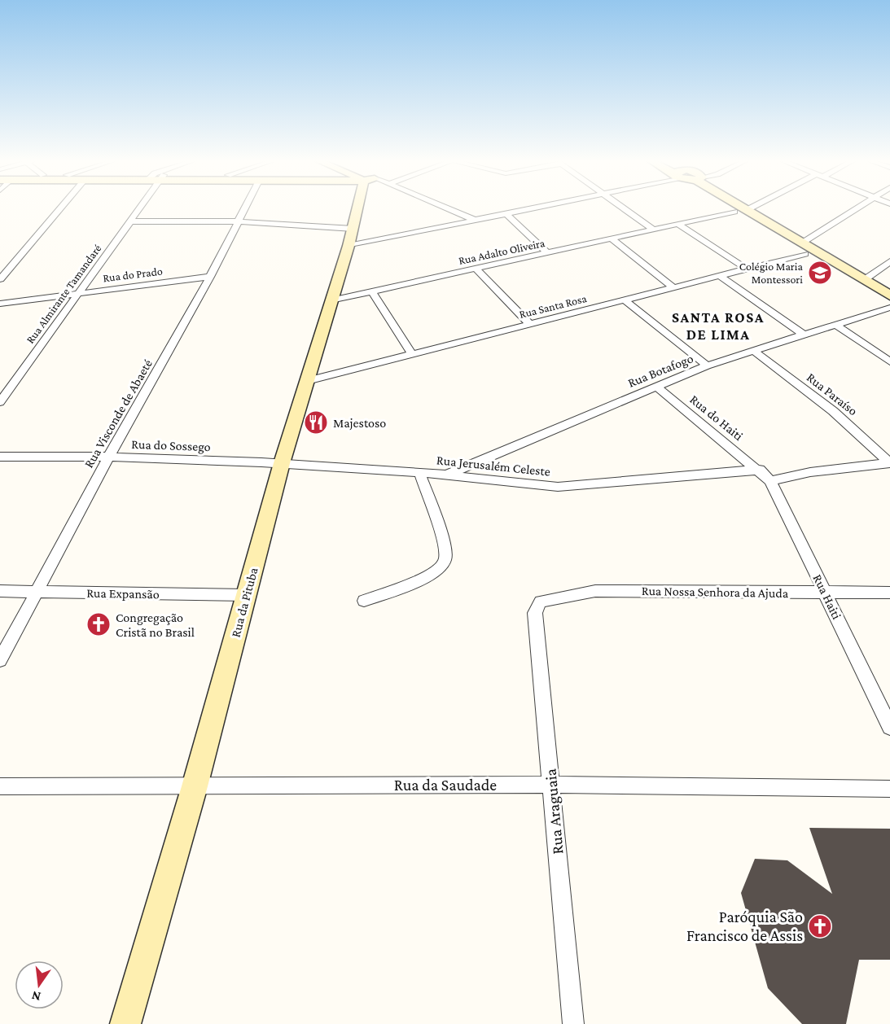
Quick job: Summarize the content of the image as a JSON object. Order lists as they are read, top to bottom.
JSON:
{
  "streets": {
    "street": [
      "Rua Adalto Oliveira",
      "Rua do Prado",
      "Rua Almirante Tamandaré",
      "Rua Santa Rosa",
      "Rua Botafogo",
      "Rua Paraíso",
      "Rua Visconde de Abaeté",
      "Rua do Haiti",
      "Rua do Sossego",
      "Rua Jerusalém Celeste",
      "Rua Nossa Senhora da Ajuda",
      "Rua Expansão",
      "Rua Haiti",
      "Rua da Pituba",
      "Rua da Saudade",
      "Rua Araguaia"
    ]
  },
  "crossings": [
    ["Rua Adalto Oliveira", "Rua da Pituba"],
    ["Rua do Prado", "Rua Almirante Tamandaré"],
    ["Rua do Prado", "Rua Visconde de Abaeté"],
    ["Rua Santa Rosa", "Rua da Pituba"],
    ["Rua Botafogo", "Rua Paraíso"],
    ["Rua Botafogo", "Rua do Haiti"],
    ["Rua Botafogo", "Rua Jerusalém Celeste"],
    ["Rua Visconde de Abaeté", "Rua do Sossego"],
    ["Rua Visconde de Abaeté", "Rua Expansão"],
    ["Rua do Haiti", "Rua Jerusalém Celeste"],
    ["Rua do Haiti", "Rua Haiti"],
    ["Rua do Sossego", "Rua Jerusalém Celeste"],
    ["Rua do Sossego", "Rua da Pituba"],
    ["Rua Jerusalém Celeste", "Rua Haiti"],
    ["Rua Jerusalém Celeste", "Rua da Pituba"],
    ["Rua Nossa Senhora da Ajuda", "Rua Haiti"],
    ["Rua Nossa Senhora da Ajuda", "Rua Araguaia"],
    ["Rua Expansão", "Rua da Pituba"],
    ["Rua da Pituba", "Rua da Saudade"],
    ["Rua da Saudade", "Rua Araguaia"]
  ],
  "districts": ["SANTA ROSA DE LIMA"],
  "places": {
    "school or university": ["Colégio Maria Montessori"],
    "restaurant": ["Majestoso"],
    "church": ["Congregação Cristã no Brasil", "Paróquia São Francisco de Assis"]
  },
  "north": "bottom"
}
